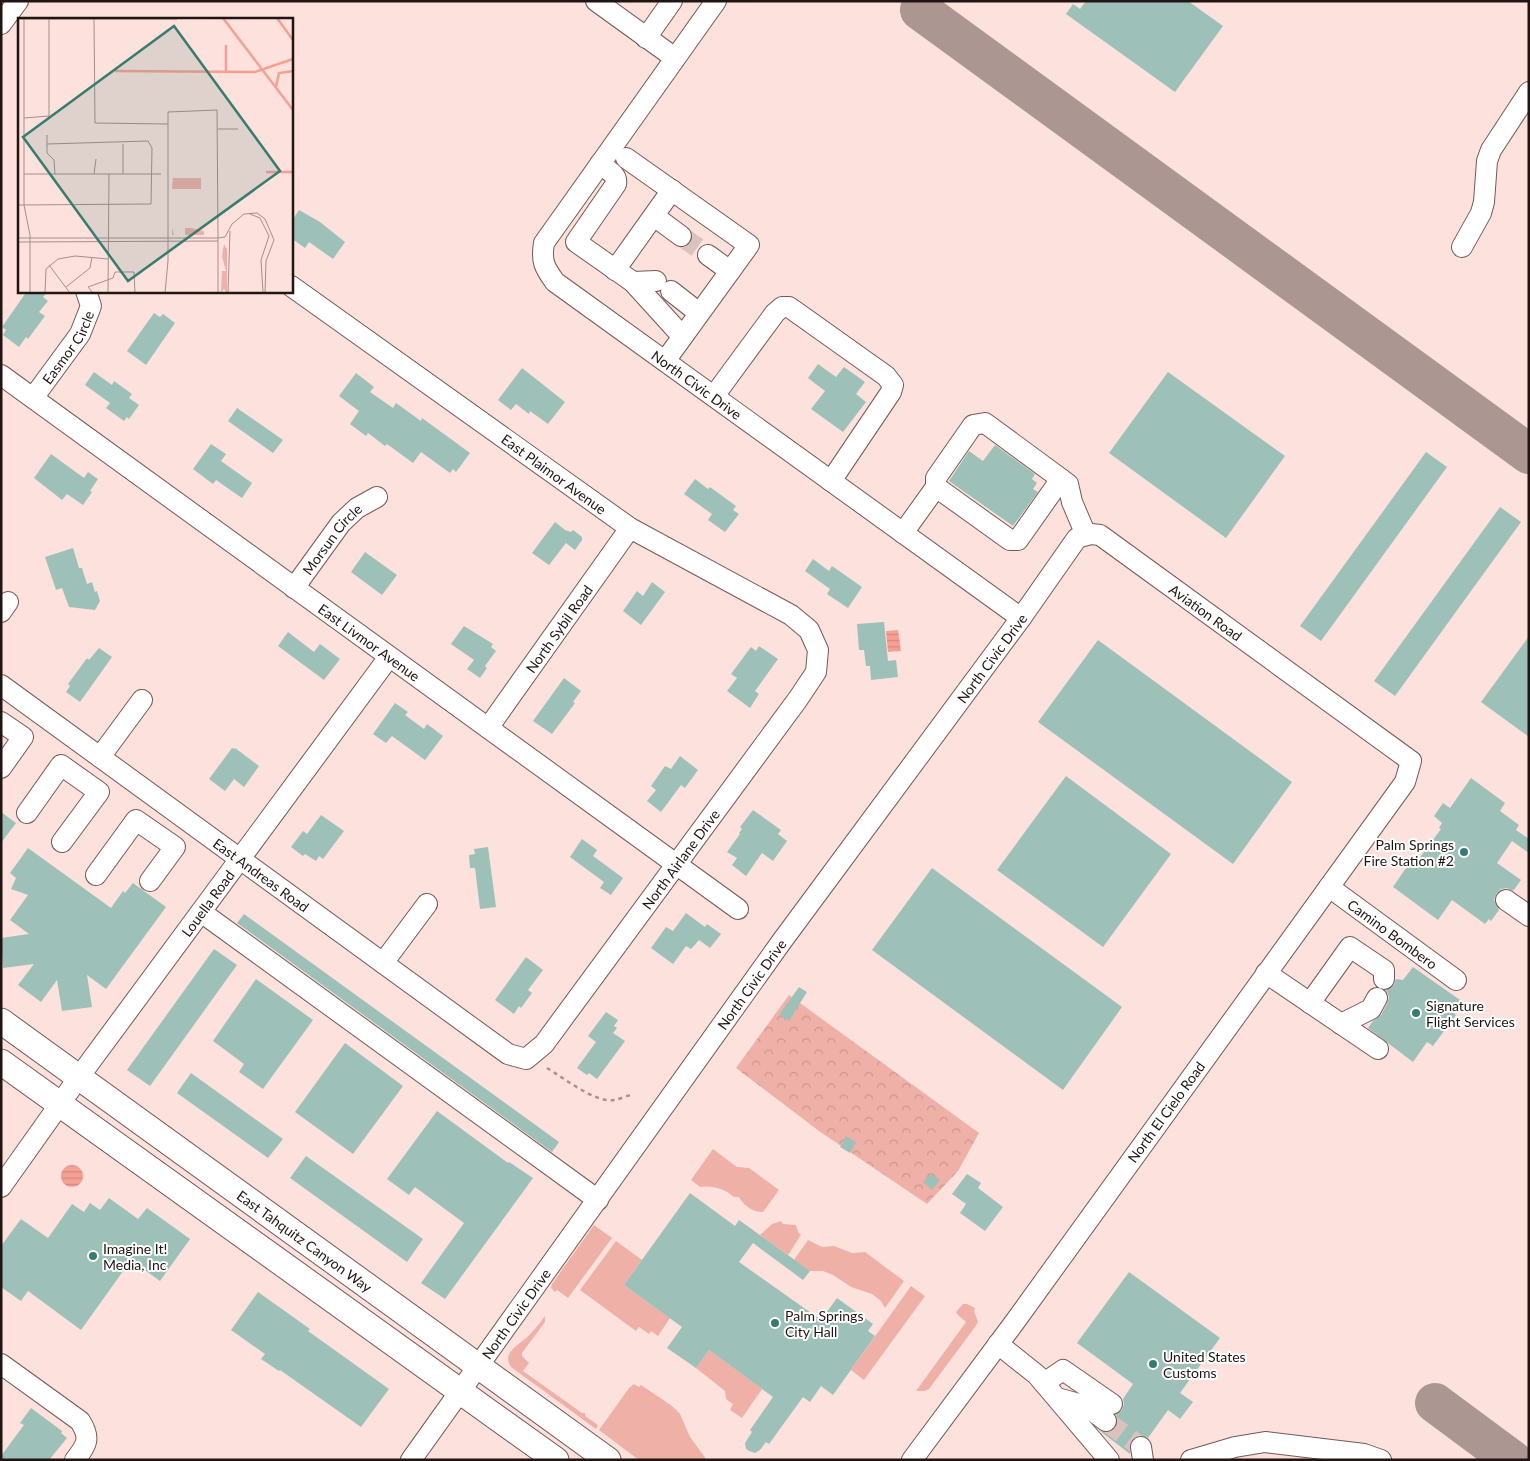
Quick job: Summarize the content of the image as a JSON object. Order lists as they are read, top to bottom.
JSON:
{
  "streets": {
    "main road": ["East Tahquitz Canyon Way"],
    "street": [
      "Easmor Circle",
      "North Civic Drive",
      "East Plaimor Avenue",
      "Morsun Circle",
      "Aviation Road",
      "North Sybil Road",
      "East Livmor Avenue",
      "North Airlane Drive",
      "East Andreas Road",
      "Louella Road",
      "Camino Bombero",
      "North El Cielo Road"
    ]
  },
  "crossings": [
    ["Easmor Circle", "East Livmor Avenue"],
    ["North Civic Drive", "East Tahquitz Canyon Way"],
    ["East Plaimor Avenue", "North Sybil Road"],
    ["East Plaimor Avenue", "North Airlane Drive"],
    ["Morsun Circle", "East Livmor Avenue"],
    ["Aviation Road", "North El Cielo Road"],
    ["North Sybil Road", "East Livmor Avenue"],
    ["East Livmor Avenue", "North Airlane Drive"],
    ["East Livmor Avenue", "Louella Road"],
    ["North Airlane Drive", "East Andreas Road"],
    ["East Andreas Road", "Louella Road"],
    ["Louella Road", "East Tahquitz Canyon Way"],
    ["Camino Bombero", "North El Cielo Road"]
  ],
  "places": [
    "Palm Springs Fire Station #2",
    "Signature Flight Services",
    "Imagine It! Media, Inc",
    "Palm Springs City Hall",
    "United States Customs"
  ]
}
